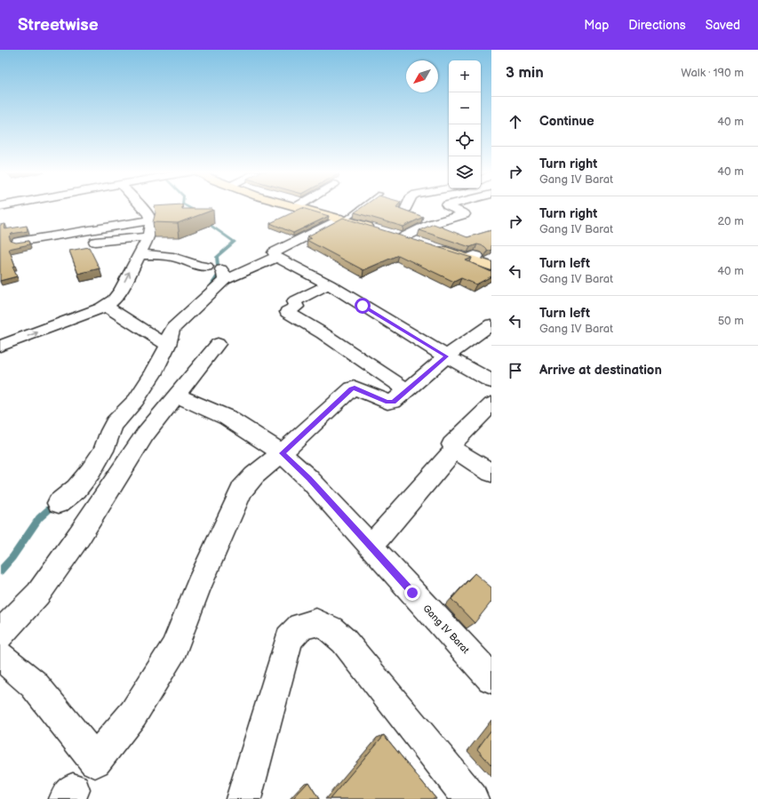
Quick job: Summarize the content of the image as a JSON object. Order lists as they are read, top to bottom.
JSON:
{
  "streets": {
    "street": ["Gang IV Barat"]
  },
  "north": "bottom left",
  "page": {
    "header": "Streetwise",
    "nav": ["Map", "Directions", "Saved"],
    "heading": ["3 min", "Walk · 190 m"],
    "map_buttons": ["+", "−"],
    "list": [
      ["Continue", "40 m"],
      ["Turn right", "Gang IV Barat", "40 m"],
      ["Turn right", "Gang IV Barat", "20 m"],
      ["Turn left", "Gang IV Barat", "40 m"],
      ["Turn left", "Gang IV Barat", "50 m"],
      "Arrive at destination"
    ]
  }
}
